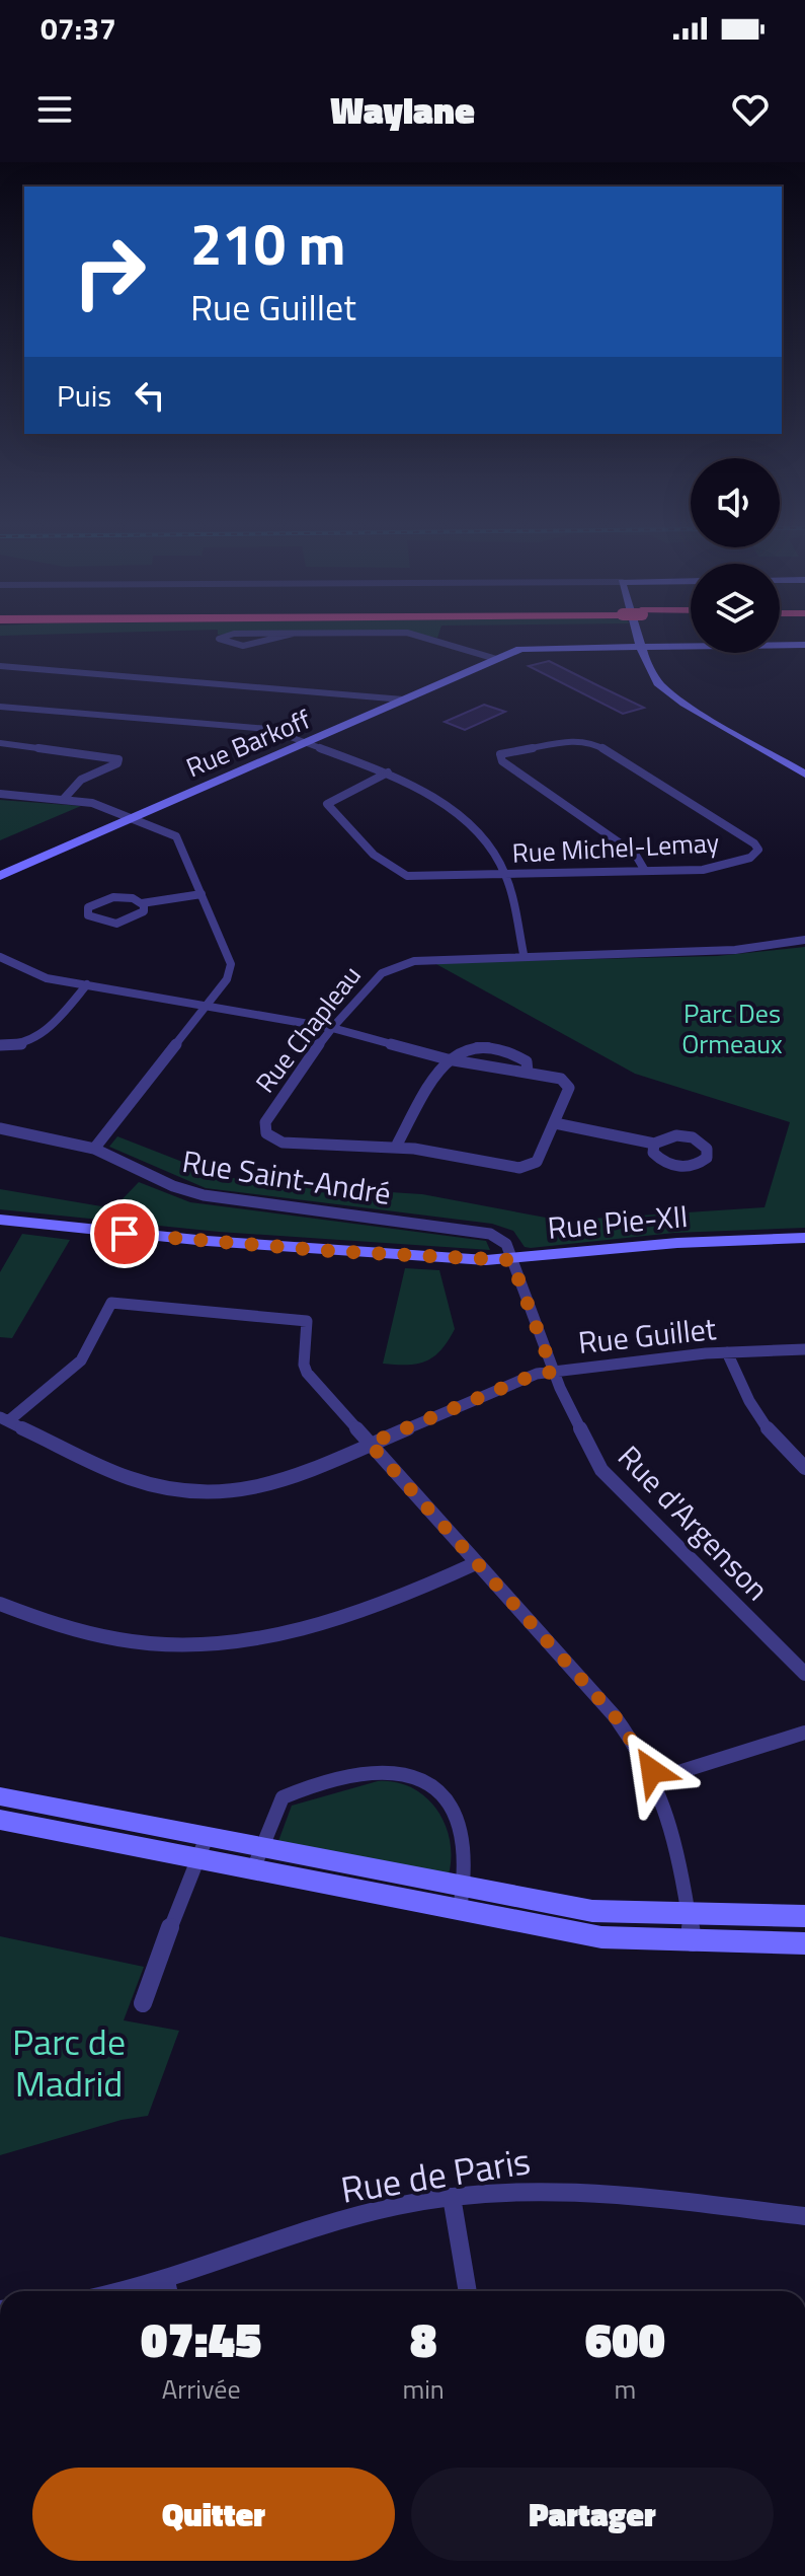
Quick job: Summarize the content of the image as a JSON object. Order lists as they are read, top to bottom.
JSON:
{
  "streets": {
    "street": [
      "Rue Barkoff",
      "Rue Michel-Lemay",
      "Rue Chapleau",
      "Rue Saint-André",
      "Rue Pie-XII",
      "Rue Guillet",
      "Rue d'Argenson",
      "Rue de Paris"
    ]
  },
  "crossings": [
    ["Rue Saint-André", "Rue Pie-XII"],
    ["Rue Saint-André", "Rue d'Argenson"],
    ["Rue Pie-XII", "Rue d'Argenson"],
    ["Rue Guillet", "Rue d'Argenson"]
  ],
  "parks": ["Parc Des Ormeaux", "Parc de Madrid"],
  "page": {
    "status": "07:37",
    "header": "Waylane",
    "turn": ["210 m", "Rue Guillet"],
    "then": "Puis",
    "eta": [
      "07:45",
      "Arrivée",
      "8",
      "min",
      "600",
      "m"
    ],
    "buttons": ["Quitter", "Partager"]
  }
}
